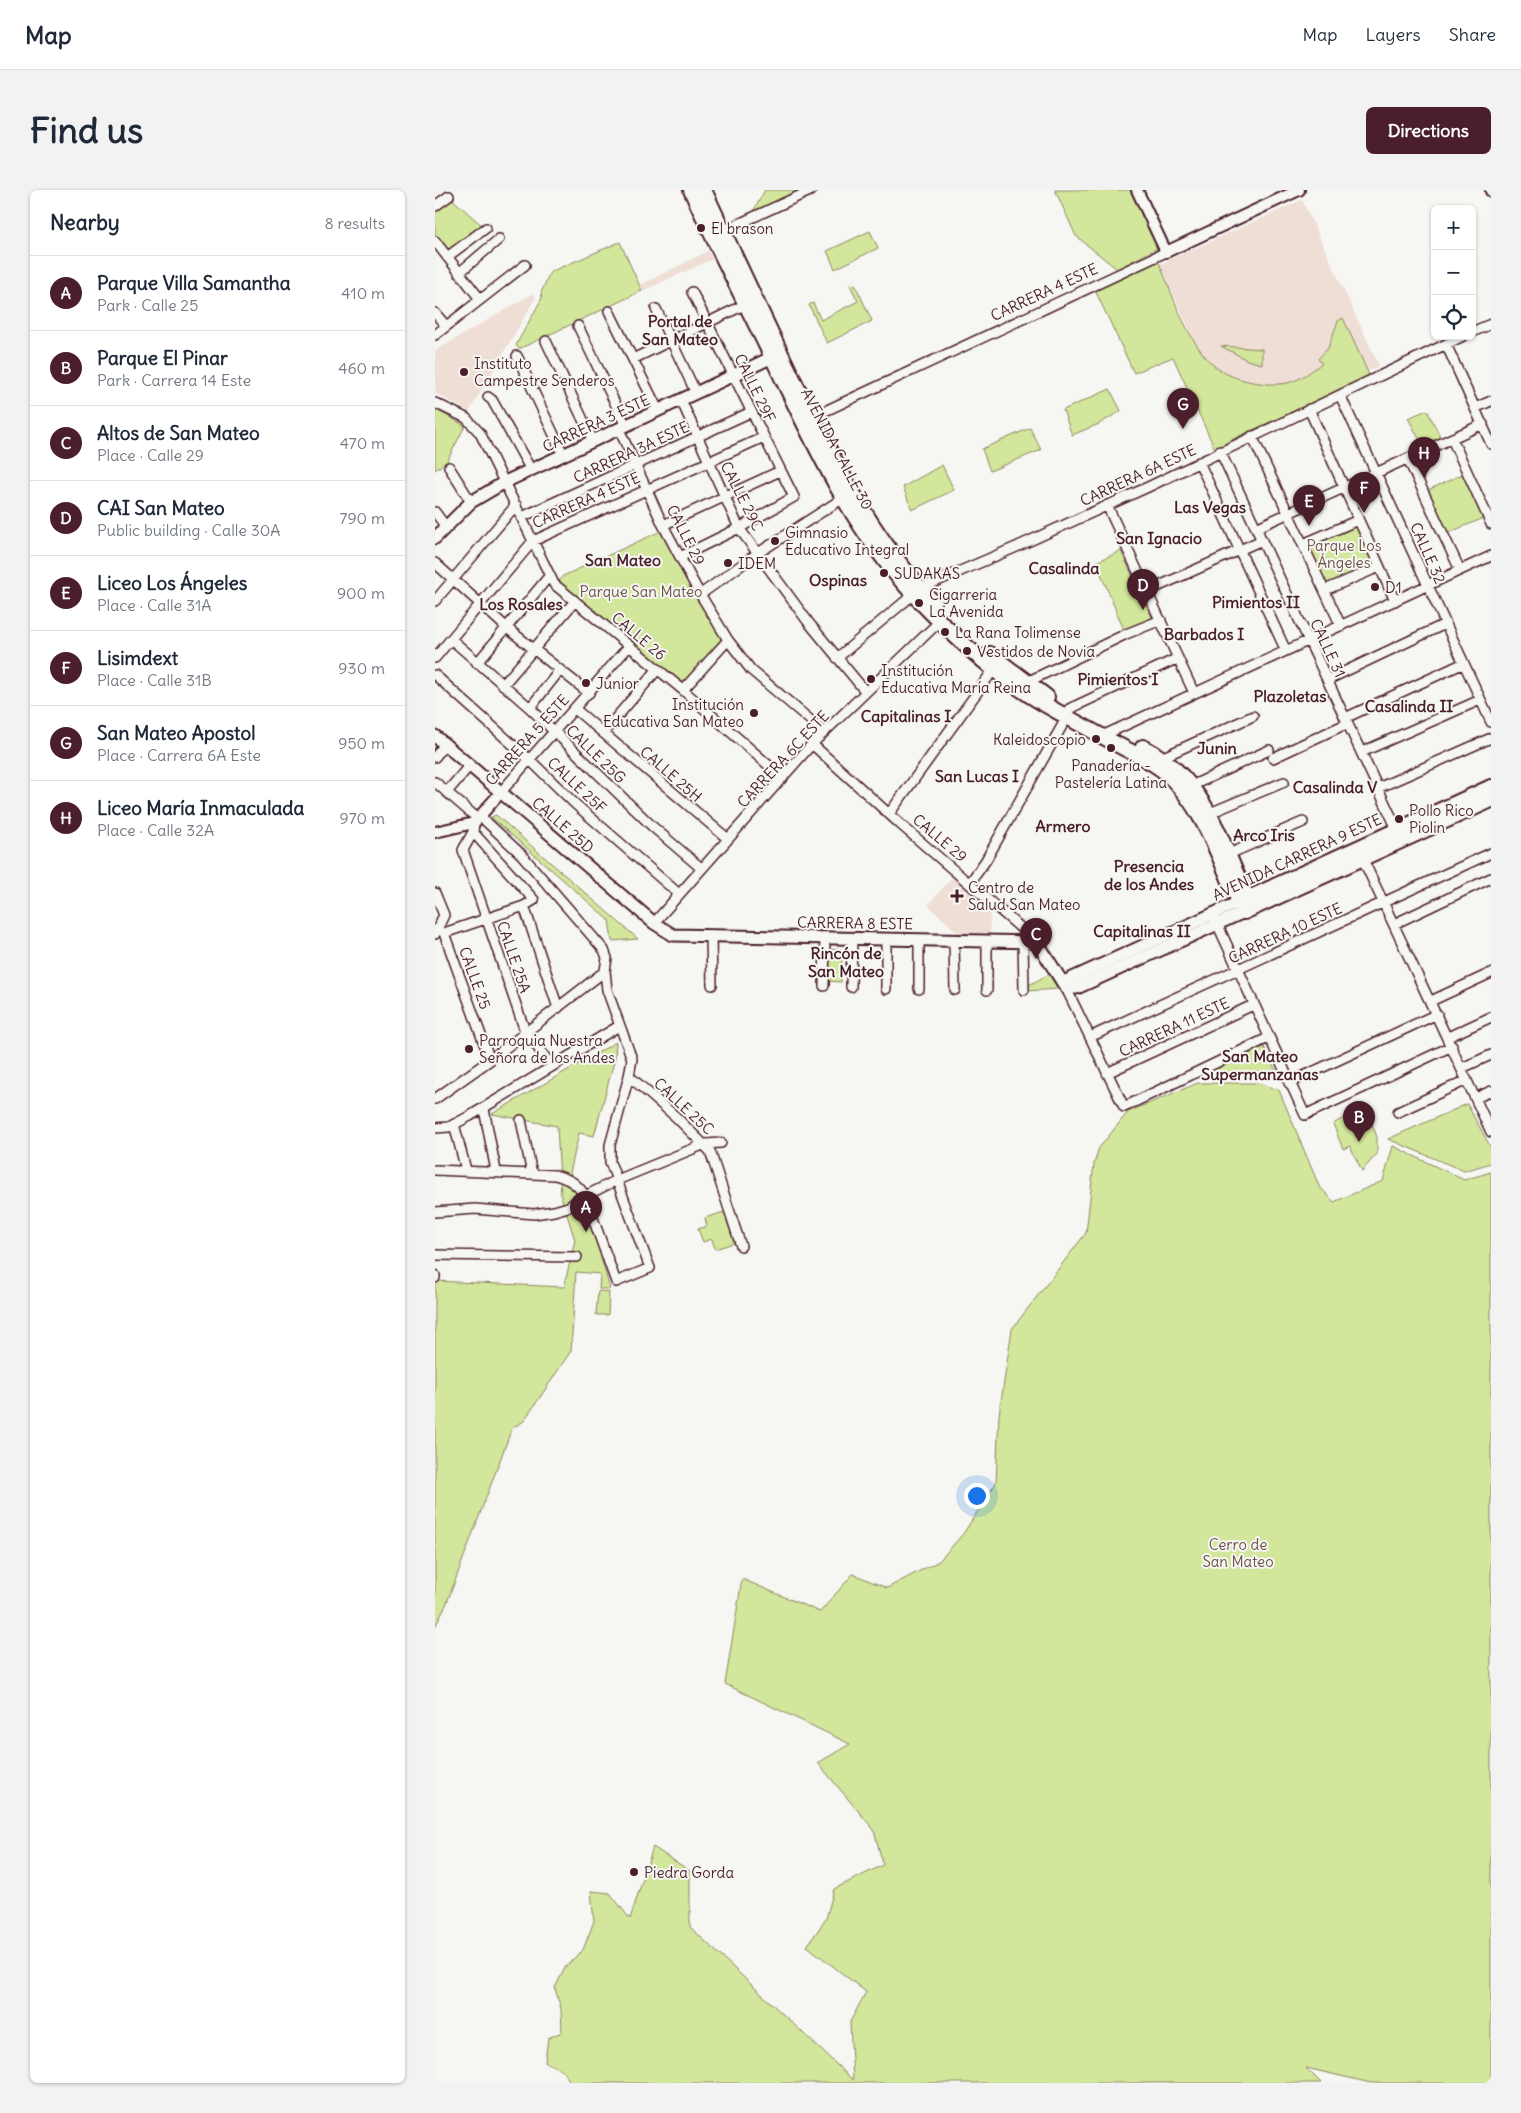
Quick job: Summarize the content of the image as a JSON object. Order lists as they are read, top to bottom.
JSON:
{
  "streets": {
    "main road": [
      "CARRERA 3 ESTE",
      "AVENIDA CALLE 30",
      "CALLE 29",
      "CALLE 25D",
      "AVENIDA CARRERA 9 ESTE",
      "CARRERA 8 ESTE"
    ],
    "street": [
      "CARRERA 4 ESTE",
      "CALLE 29F",
      "CARRERA 3A ESTE",
      "CARRERA 6A ESTE",
      "CALLE 29C",
      "CALLE 32",
      "CALLE 26",
      "CALLE 31",
      "CARRERA 5 ESTE",
      "CALLE 25G",
      "CARRERA 6C ESTE",
      "CALLE 25H",
      "CALLE 25F",
      "CARRERA 10 ESTE",
      "CALLE 25A",
      "CALLE 25",
      "CARRERA 11 ESTE",
      "CALLE 25C"
    ]
  },
  "crossings": [
    ["CARRERA 4 ESTE", "CALLE 29F"],
    ["CARRERA 4 ESTE", "AVENIDA CALLE 30"],
    ["CARRERA 4 ESTE", "CALLE 29C"],
    ["CARRERA 4 ESTE", "CALLE 29"],
    ["CARRERA 4 ESTE", "CALLE 26"],
    ["CARRERA 4 ESTE", "CALLE 25G"],
    ["CALLE 29F", "CARRERA 3 ESTE"],
    ["CALLE 29F", "CARRERA 3A ESTE"],
    ["CALLE 29F", "CALLE 29C"],
    ["CARRERA 3 ESTE", "AVENIDA CALLE 30"],
    ["CARRERA 3 ESTE", "CALLE 29C"],
    ["CARRERA 3 ESTE", "CALLE 29"],
    ["CARRERA 3 ESTE", "CALLE 26"],
    ["AVENIDA CALLE 30", "CARRERA 6A ESTE"],
    ["AVENIDA CALLE 30", "CARRERA 6C ESTE"],
    ["AVENIDA CALLE 30", "AVENIDA CARRERA 9 ESTE"],
    ["CARRERA 3A ESTE", "CALLE 29C"],
    ["CARRERA 3A ESTE", "CALLE 29"],
    ["CARRERA 3A ESTE", "CALLE 26"],
    ["CARRERA 6A ESTE", "CALLE 29C"],
    ["CARRERA 6A ESTE", "CALLE 32"],
    ["CARRERA 6A ESTE", "CALLE 31"],
    ["CALLE 29C", "CARRERA 6C ESTE"],
    ["CALLE 29", "CARRERA 6C ESTE"],
    ["CALLE 29", "AVENIDA CARRERA 9 ESTE"],
    ["CALLE 29", "CARRERA 8 ESTE"],
    ["CALLE 29", "CARRERA 10 ESTE"],
    ["CALLE 29", "CARRERA 11 ESTE"],
    ["CALLE 26", "CARRERA 5 ESTE"],
    ["CALLE 26", "CARRERA 6C ESTE"],
    ["CALLE 31", "AVENIDA CARRERA 9 ESTE"],
    ["CARRERA 5 ESTE", "CALLE 25G"],
    ["CARRERA 5 ESTE", "CALLE 25H"],
    ["CARRERA 5 ESTE", "CALLE 25F"],
    ["CARRERA 5 ESTE", "CALLE 25D"],
    ["CARRERA 5 ESTE", "CALLE 25A"],
    ["CALLE 25G", "CARRERA 6C ESTE"],
    ["CARRERA 6C ESTE", "CALLE 25H"],
    ["CARRERA 6C ESTE", "CALLE 25F"],
    ["CARRERA 6C ESTE", "CALLE 25D"],
    ["CALLE 25D", "CARRERA 8 ESTE"]
  ],
  "districts": [
    "Portal de San Mateo",
    "Las Vegas",
    "San Ignacio",
    "San Mateo",
    "Casalinda",
    "Ospinas",
    "Pimientos II",
    "Los Rosales",
    "Barbados I",
    "Pimientos I",
    "Plazoletas",
    "Casalinda II",
    "Capitalinas I",
    "Junin",
    "San Lucas I",
    "Casalinda V",
    "Armero",
    "Arco Iris",
    "Presencia de los Andes",
    "Capitalinas II",
    "Rincón de San Mateo",
    "San Mateo Supermanzanas"
  ],
  "parks": ["Parque Los Ángeles", "Parque San Mateo", "Cerro de San Mateo"],
  "places": {
    "other": [
      "El brason",
      "Instituto Campestre Senderos",
      "Gimnasio Educativo Integral",
      "IDEM",
      "SUDAKAS",
      "D1",
      "Cigarreria La Avenida",
      "La Rana Tolimense",
      "Vestidos de Novia",
      "Institución Educativa María Reina",
      "Junior",
      "Institución Educativa San Mateo",
      "Kaleidoscopio",
      "Panadería - Pastelería Latina",
      "Pollo Rico Piolin",
      "Parroquia Nuestra Señora de los Andes",
      "Piedra Gorda"
    ],
    "health": ["Centro de Salud San Mateo"]
  },
  "page": {
    "header": "Map",
    "nav": ["Map", "Layers", "Share"],
    "buttons": "Directions",
    "title": "Find us",
    "heading": ["Nearby", "8 results"],
    "map_buttons": ["+", "−"],
    "list": [
      {
        "mark": "A",
        "name": "Parque Villa Samantha",
        "note": "Park · Calle 25",
        "value": "410 m"
      },
      {
        "mark": "B",
        "name": "Parque El Pinar",
        "note": "Park · Carrera 14 Este",
        "value": "460 m"
      },
      {
        "mark": "C",
        "name": "Altos de San Mateo",
        "note": "Place · Calle 29",
        "value": "470 m"
      },
      {
        "mark": "D",
        "name": "CAI San Mateo",
        "note": "Public building · Calle 30A",
        "value": "790 m"
      },
      {
        "mark": "E",
        "name": "Liceo Los Ángeles",
        "note": "Place · Calle 31A",
        "value": "900 m"
      },
      {
        "mark": "F",
        "name": "Lisimdext",
        "note": "Place · Calle 31B",
        "value": "930 m"
      },
      {
        "mark": "G",
        "name": "San Mateo Apostol",
        "note": "Place · Carrera 6A Este",
        "value": "950 m"
      },
      {
        "mark": "H",
        "name": "Liceo María Inmaculada",
        "note": "Place · Calle 32A",
        "value": "970 m"
      }
    ],
    "pins": [
      "G",
      "H",
      "F",
      "E",
      "D",
      "C",
      "B",
      "A"
    ]
  }
}
